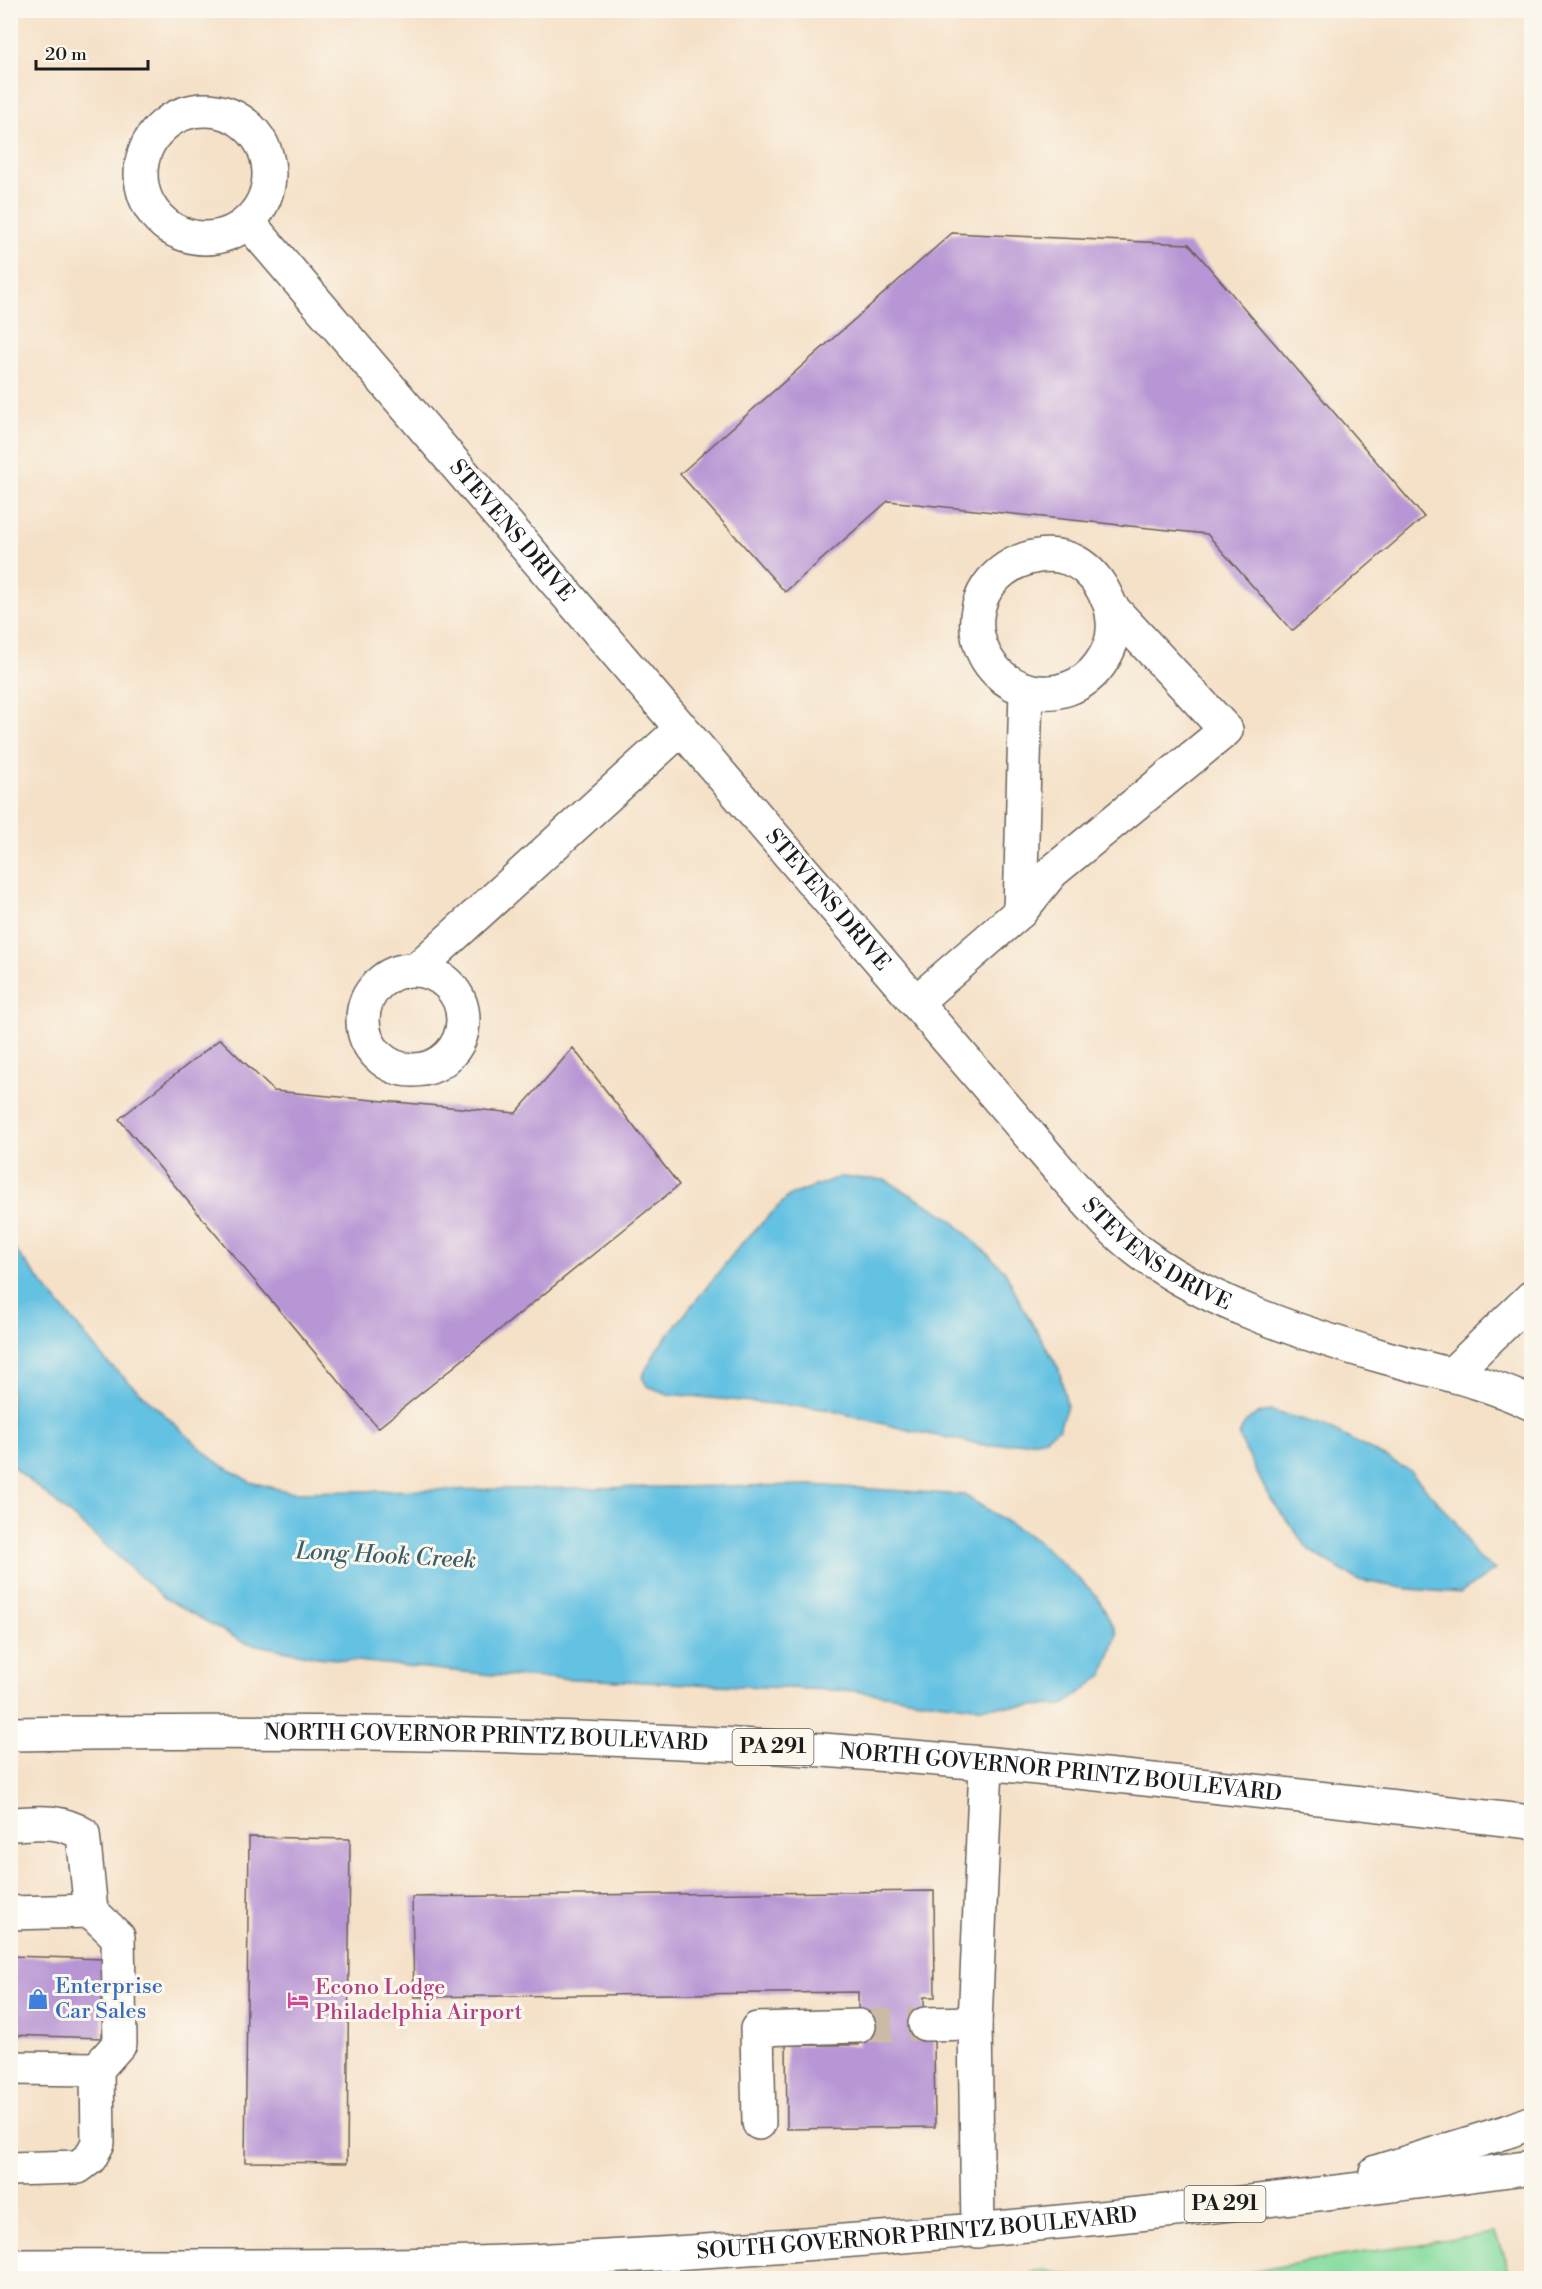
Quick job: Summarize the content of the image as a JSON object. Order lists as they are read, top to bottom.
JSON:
{
  "streets": {
    "main road": [
      "STEVENS DRIVE",
      "NORTH GOVERNOR PRINTZ BOULEVARD",
      "PA 291",
      "SOUTH GOVERNOR PRINTZ BOULEVARD"
    ]
  },
  "water": ["Long Hook Creek"],
  "places": {
    "shop": ["Enterprise Car Sales"],
    "hotel": ["Econo Lodge Philadelphia Airport"]
  },
  "scale_bar": "20 m"
}
